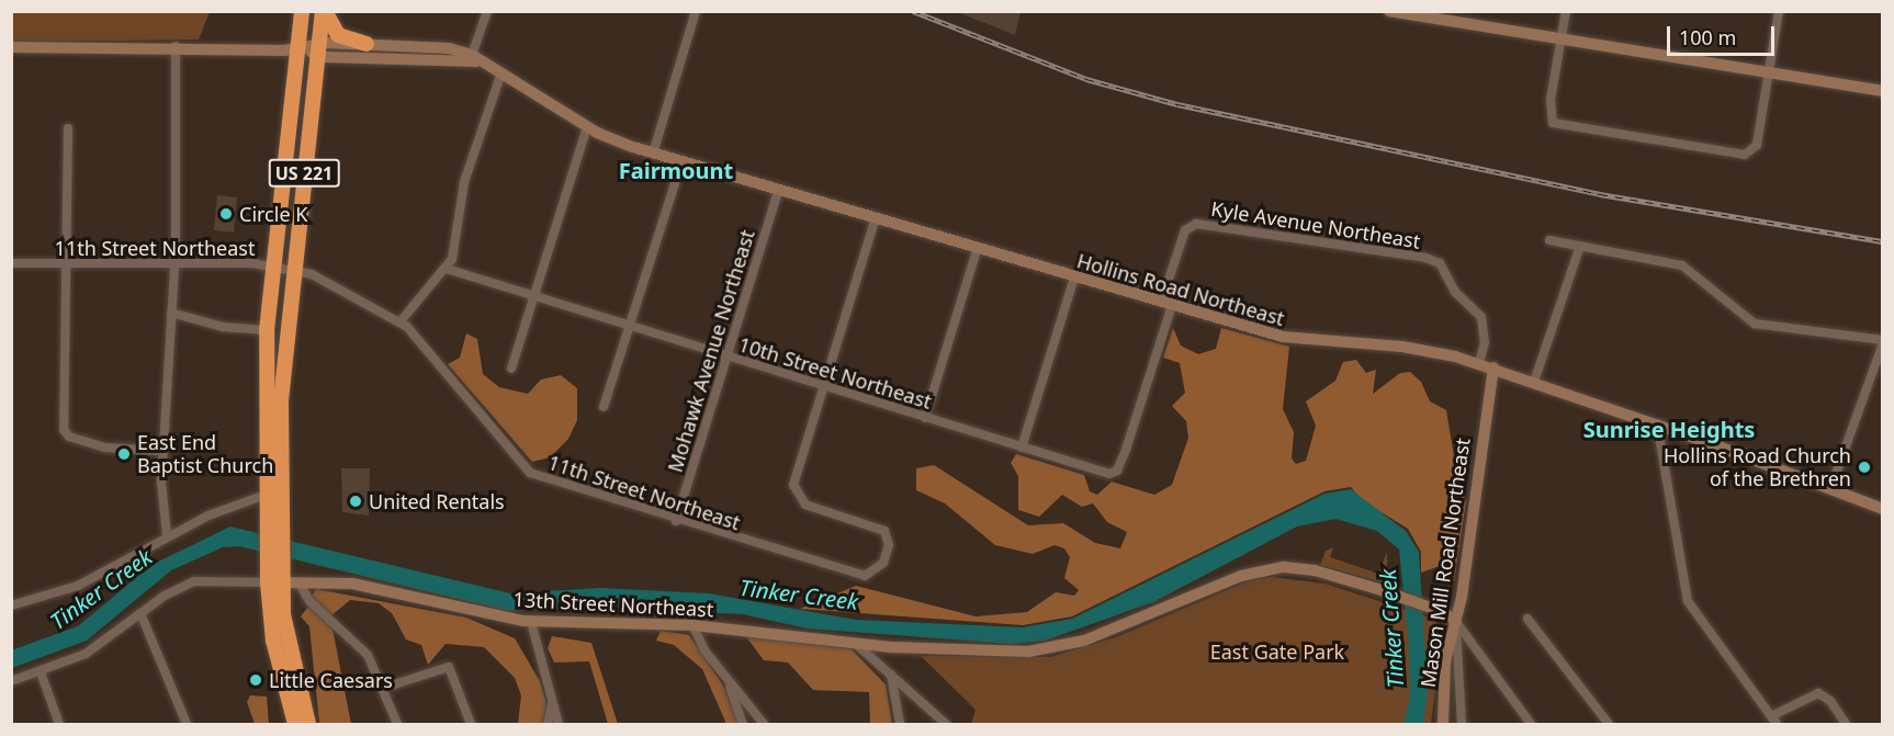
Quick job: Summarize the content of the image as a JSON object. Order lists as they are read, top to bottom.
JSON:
{
  "streets": {
    "highway": ["US 221"],
    "street": [
      "Kyle Avenue Northeast",
      "11th Street Northeast",
      "Hollins Road Northeast",
      "Mohawk Avenue Northeast",
      "10th Street Northeast",
      "Mason Mill Road Northeast",
      "13th Street Northeast"
    ]
  },
  "crossings": [
    ["US 221", "11th Street Northeast"],
    ["US 221", "Hollins Road Northeast"],
    ["US 221", "13th Street Northeast"],
    ["Kyle Avenue Northeast", "Hollins Road Northeast"],
    ["Kyle Avenue Northeast", "10th Street Northeast"],
    ["11th Street Northeast", "Mohawk Avenue Northeast"],
    ["11th Street Northeast", "10th Street Northeast"],
    ["Hollins Road Northeast", "Mohawk Avenue Northeast"],
    ["Hollins Road Northeast", "Mason Mill Road Northeast"],
    ["Mohawk Avenue Northeast", "10th Street Northeast"],
    ["Mason Mill Road Northeast", "13th Street Northeast"]
  ],
  "districts": ["Fairmount", "Sunrise Heights"],
  "water": ["Tinker Creek"],
  "parks": ["East Gate Park"],
  "places": [
    "Circle K",
    "East End Baptist Church",
    "Hollins Road Church of the Brethren",
    "United Rentals",
    "Little Caesars"
  ],
  "scale_bar": "100 m"
}
